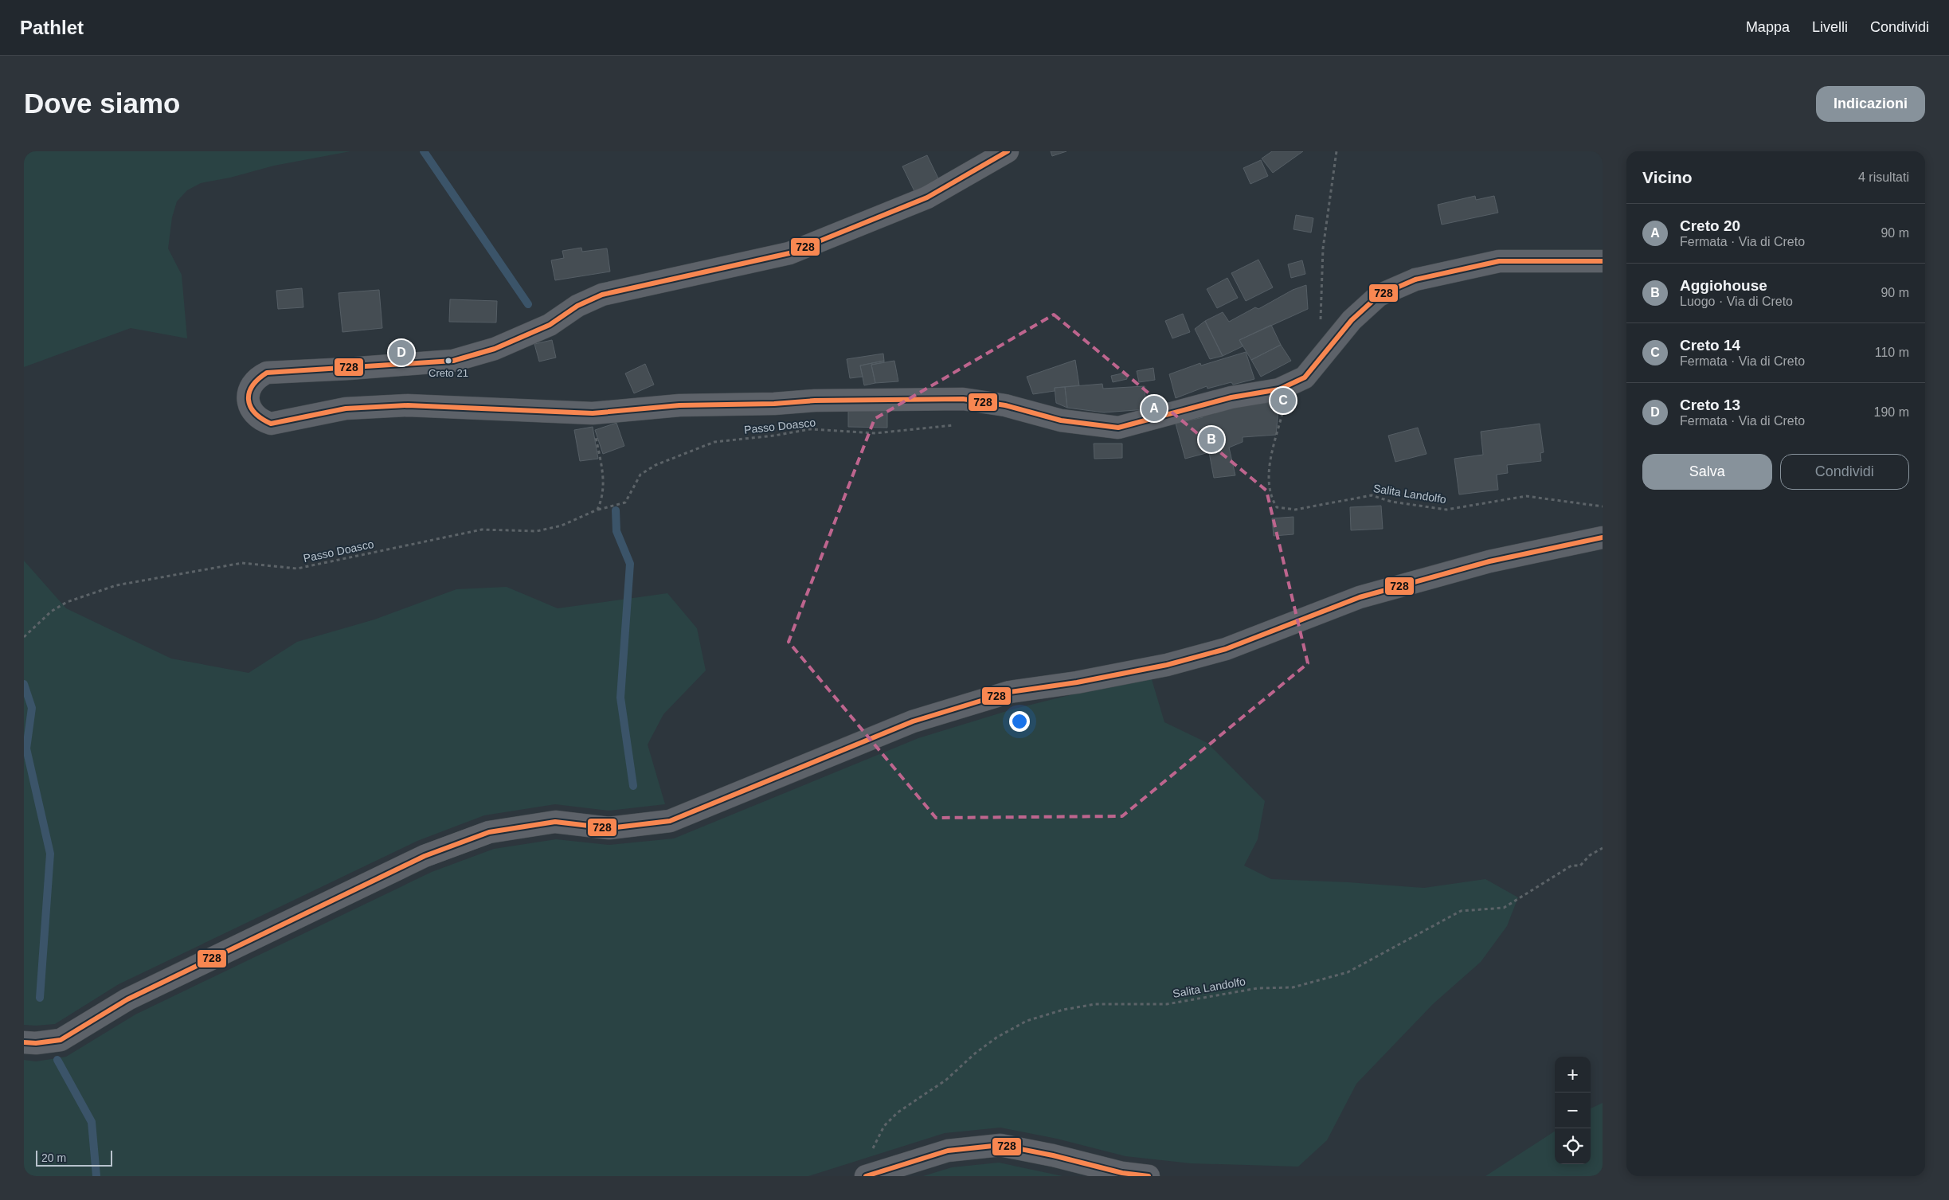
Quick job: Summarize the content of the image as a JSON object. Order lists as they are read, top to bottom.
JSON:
{
  "streets": {
    "path": ["Passo Doasco", "Salita Landolfo"]
  },
  "places": ["Creto 21"],
  "lines": ["transit line 728"],
  "scale_bar": "20 m",
  "page": {
    "header": "Pathlet",
    "nav": ["Mappa", "Livelli", "Condividi"],
    "buttons": [
      "Indicazioni",
      ["Salva", "Condividi"]
    ],
    "title": "Dove siamo",
    "heading": ["Vicino", "4 risultati"],
    "list": [
      {
        "mark": "A",
        "name": "Creto 20",
        "note": "Fermata · Via di Creto",
        "value": "90 m"
      },
      {
        "mark": "B",
        "name": "Aggiohouse",
        "note": "Luogo · Via di Creto",
        "value": "90 m"
      },
      {
        "mark": "C",
        "name": "Creto 14",
        "note": "Fermata · Via di Creto",
        "value": "110 m"
      },
      {
        "mark": "D",
        "name": "Creto 13",
        "note": "Fermata · Via di Creto",
        "value": "190 m"
      }
    ],
    "pins": [
      "D",
      "C",
      "A",
      "B"
    ],
    "map_buttons": ["+", "−"],
    "scale": "20 m"
  }
}
